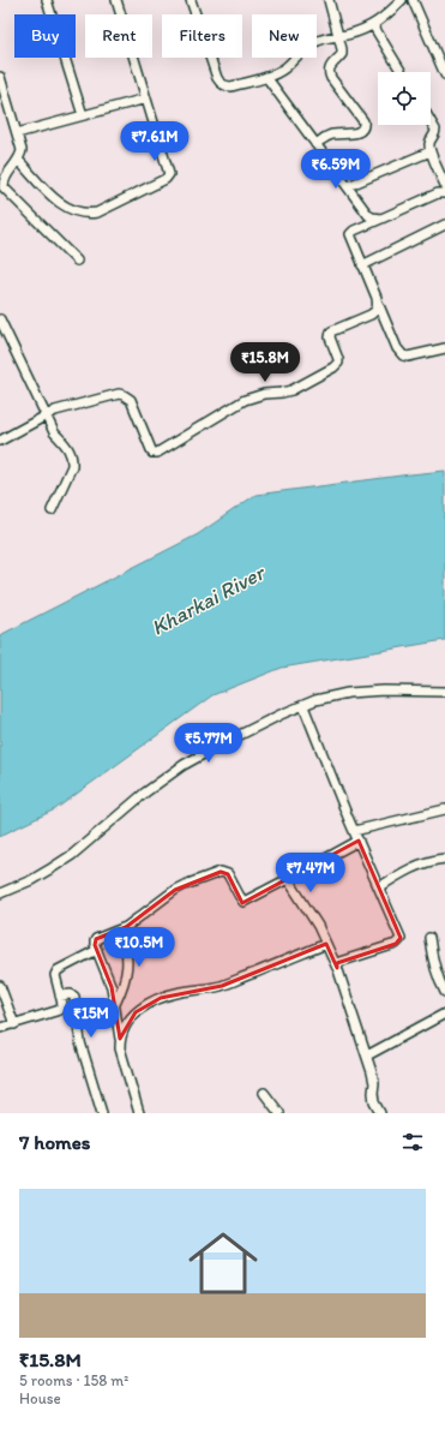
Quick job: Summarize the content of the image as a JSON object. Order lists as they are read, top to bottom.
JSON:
{
  "water": ["Kharkai River"],
  "page": {
    "chip": [
      "Buy",
      "Rent",
      "Filters",
      "New"
    ],
    "price": [
      "₹7.61M",
      "₹6.59M",
      "₹15.8M",
      "₹5.77M",
      "₹7.47M",
      "₹10.5M",
      "₹15M"
    ],
    "heading": "7 homes",
    "list": [
      {
        "name": "₹15.8M",
        "note": "5 rooms · 158 m² · House"
      }
    ]
  }
}
